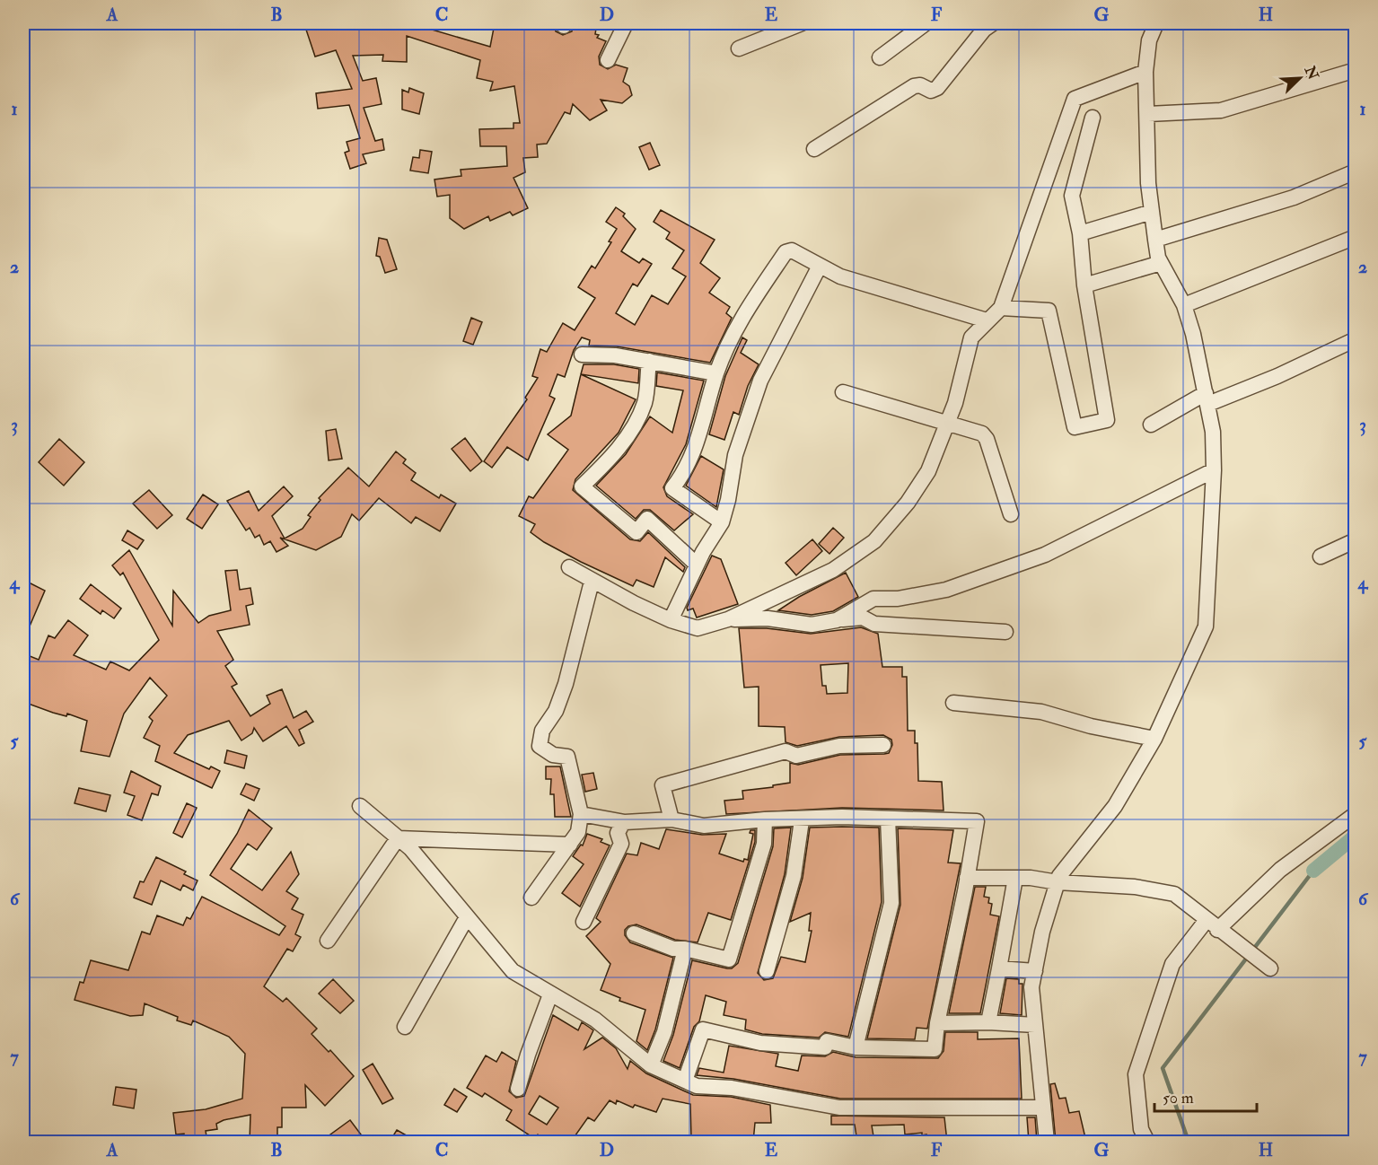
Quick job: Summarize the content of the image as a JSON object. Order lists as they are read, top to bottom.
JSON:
{
  "scale_bar": "50 m",
  "north": "top right",
  "grid": {
    "columns": [
      "A",
      "B",
      "C",
      "D",
      "E",
      "F",
      "G",
      "H"
    ],
    "rows": [
      "1",
      "2",
      "3",
      "4",
      "5",
      "6",
      "7"
    ]
  }
}
